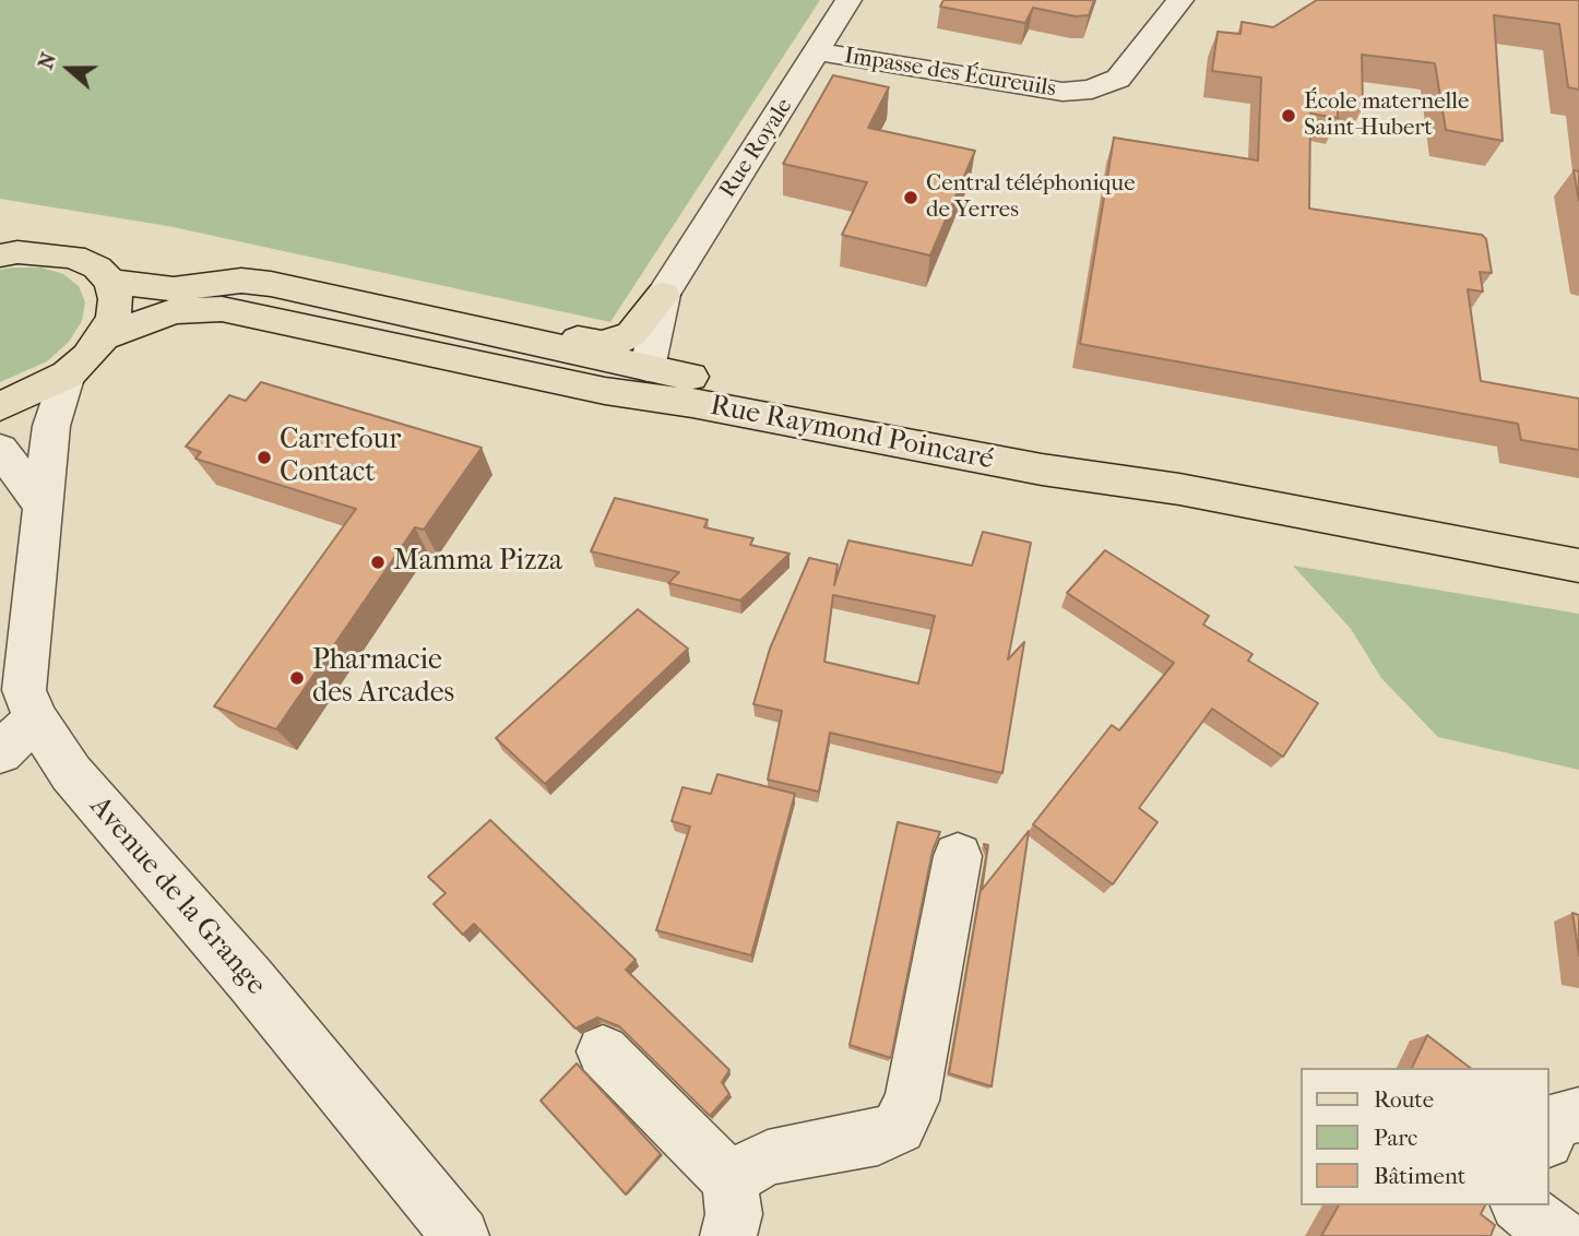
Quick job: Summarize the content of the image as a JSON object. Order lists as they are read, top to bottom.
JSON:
{
  "streets": {
    "main road": ["Rue Raymond Poincaré"],
    "street": ["Impasse des Écureuils", "Rue Royale", "Avenue de la Grange"]
  },
  "crossings": [
    ["Impasse des Écureuils", "Rue Royale"],
    ["Rue Royale", "Rue Raymond Poincaré"]
  ],
  "places": [
    "École maternelle Saint-Hubert",
    "Central téléphonique de Yerres",
    "Carrefour Contact",
    "Mamma Pizza",
    "Pharmacie des Arcades"
  ],
  "legend": ["Route", "Parc", "Bâtiment"],
  "north": "left"
}
